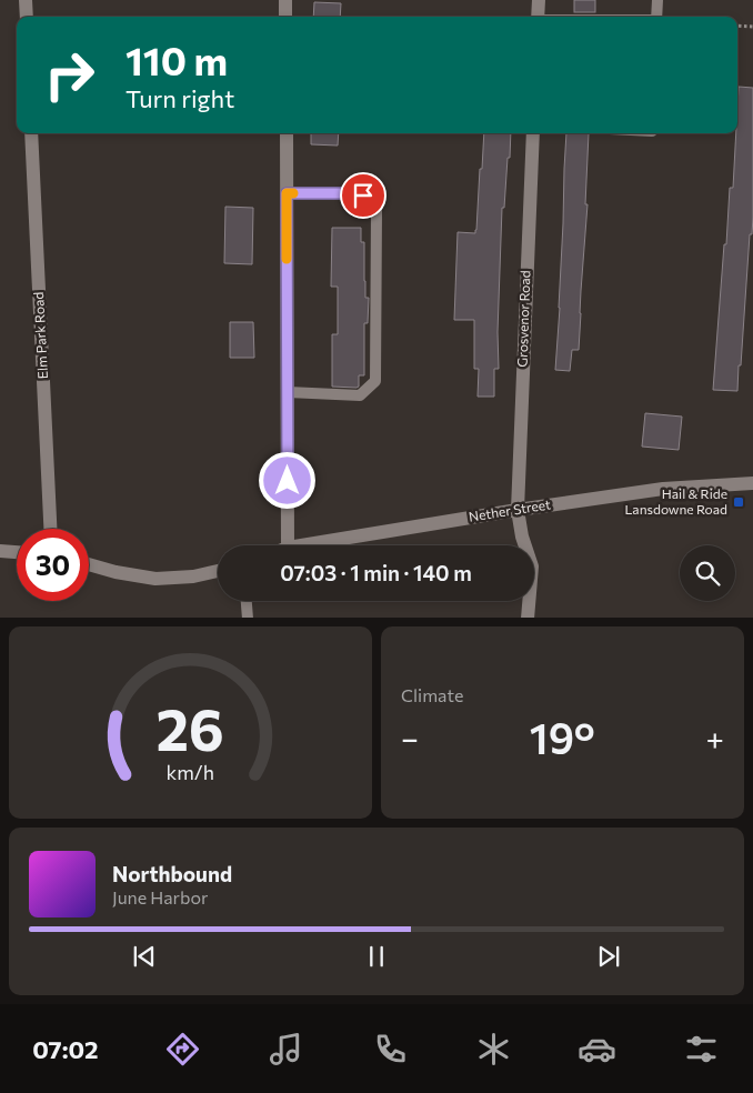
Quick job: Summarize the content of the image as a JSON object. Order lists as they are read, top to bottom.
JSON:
{
  "streets": {
    "street": ["Grosvenor Road", "Elm Park Road", "Nether Street"]
  },
  "crossings": [
    ["Grosvenor Road", "Nether Street"]
  ],
  "places": {
    "transit": ["Hail & Ride Lansdowne Road"]
  },
  "page": {
    "turn": ["110 m", "Turn right"],
    "limit": "30",
    "trip": "07:03 · 1 min · 140 m",
    "tile": "Climate",
    "heat": ["−", "19°", "+"],
    "song": ["Northbound", "June Harbor"],
    "tabs": "07:02",
    "gauge": ["26", "km/h"]
  }
}
